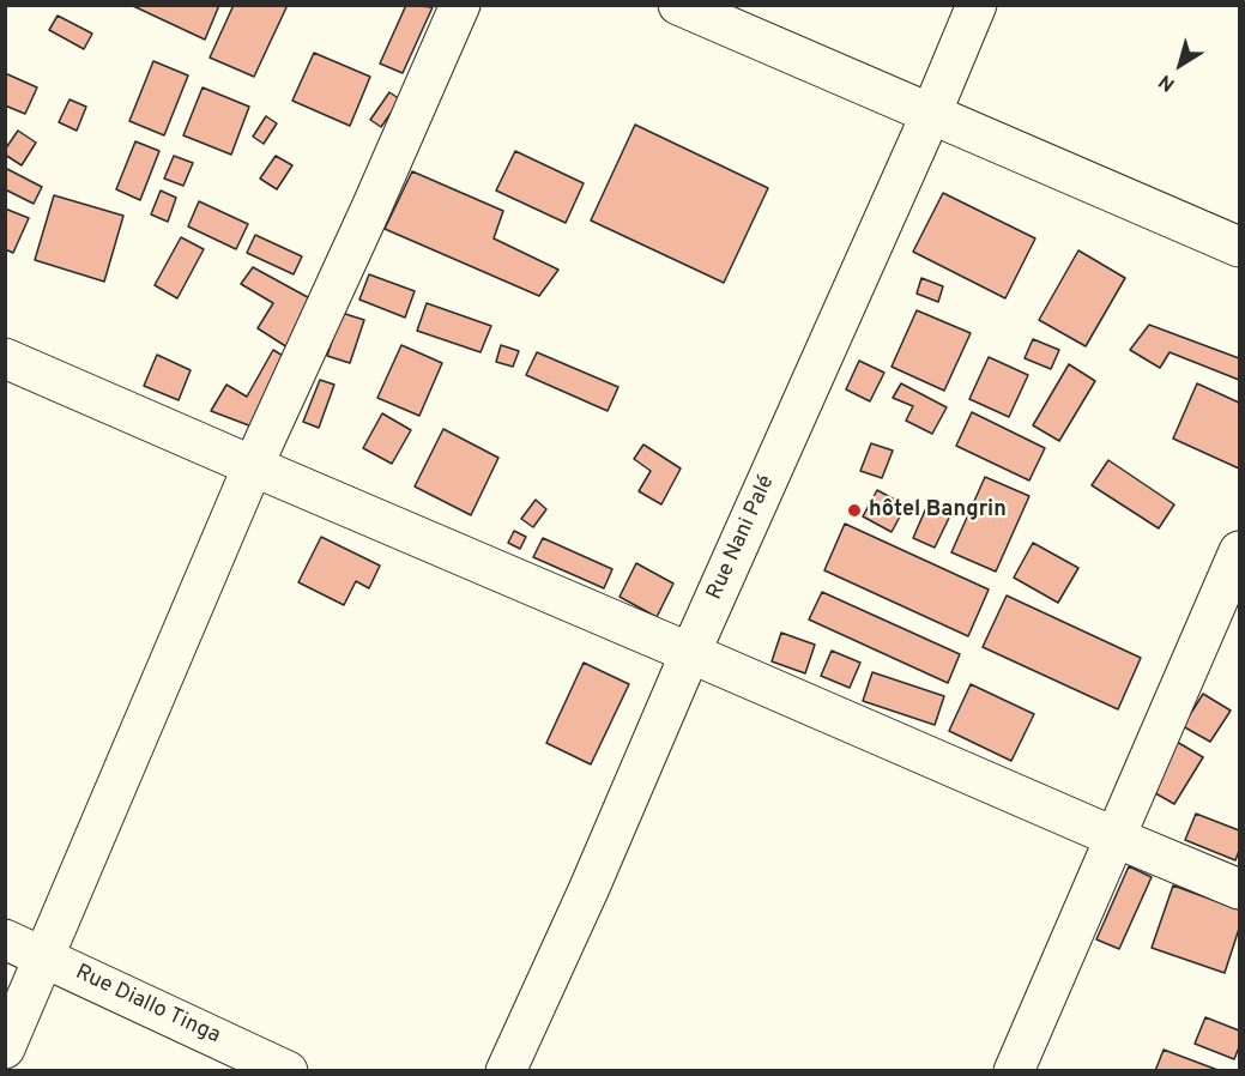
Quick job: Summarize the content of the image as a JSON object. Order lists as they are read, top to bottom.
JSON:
{
  "streets": {
    "street": ["Rue Nani Palé", "Rue Diallo Tinga"]
  },
  "places": ["hôtel Bangrin"],
  "north": "bottom left"
}
